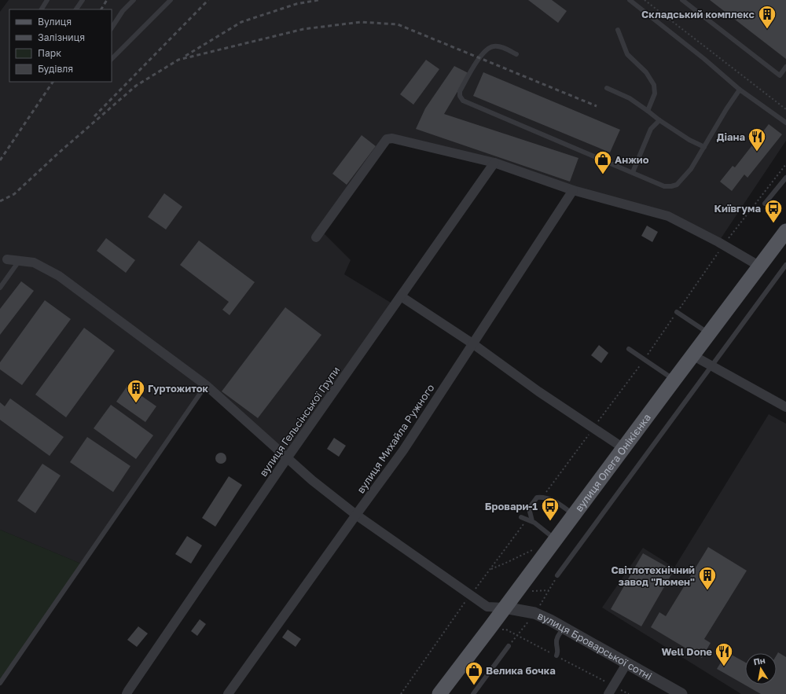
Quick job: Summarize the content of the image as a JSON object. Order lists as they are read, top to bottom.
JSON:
{
  "streets": {
    "main road": ["вулиця Олега Онікієнка"],
    "street": ["вулиця Гельсінської Групи", "вулиця Михайла Ружного", "вулиця Броварської сотні"]
  },
  "crossings": [
    ["вулиця Олега Онікієнка", "вулиця Броварської сотні"]
  ],
  "places": {
    "building": ["Складський комплекс", "Гуртожиток", "Світлотехнічний завод \"Люмен\""],
    "restaurant": ["Діана", "Well Done"],
    "shop": ["Анжио", "Велика бочка"],
    "bus stop": ["Київгума", "Бровари-1"]
  },
  "legend": [
    "Вулиця",
    "Залізниця",
    "Парк",
    "Будівля"
  ],
  "north": "top"
}
